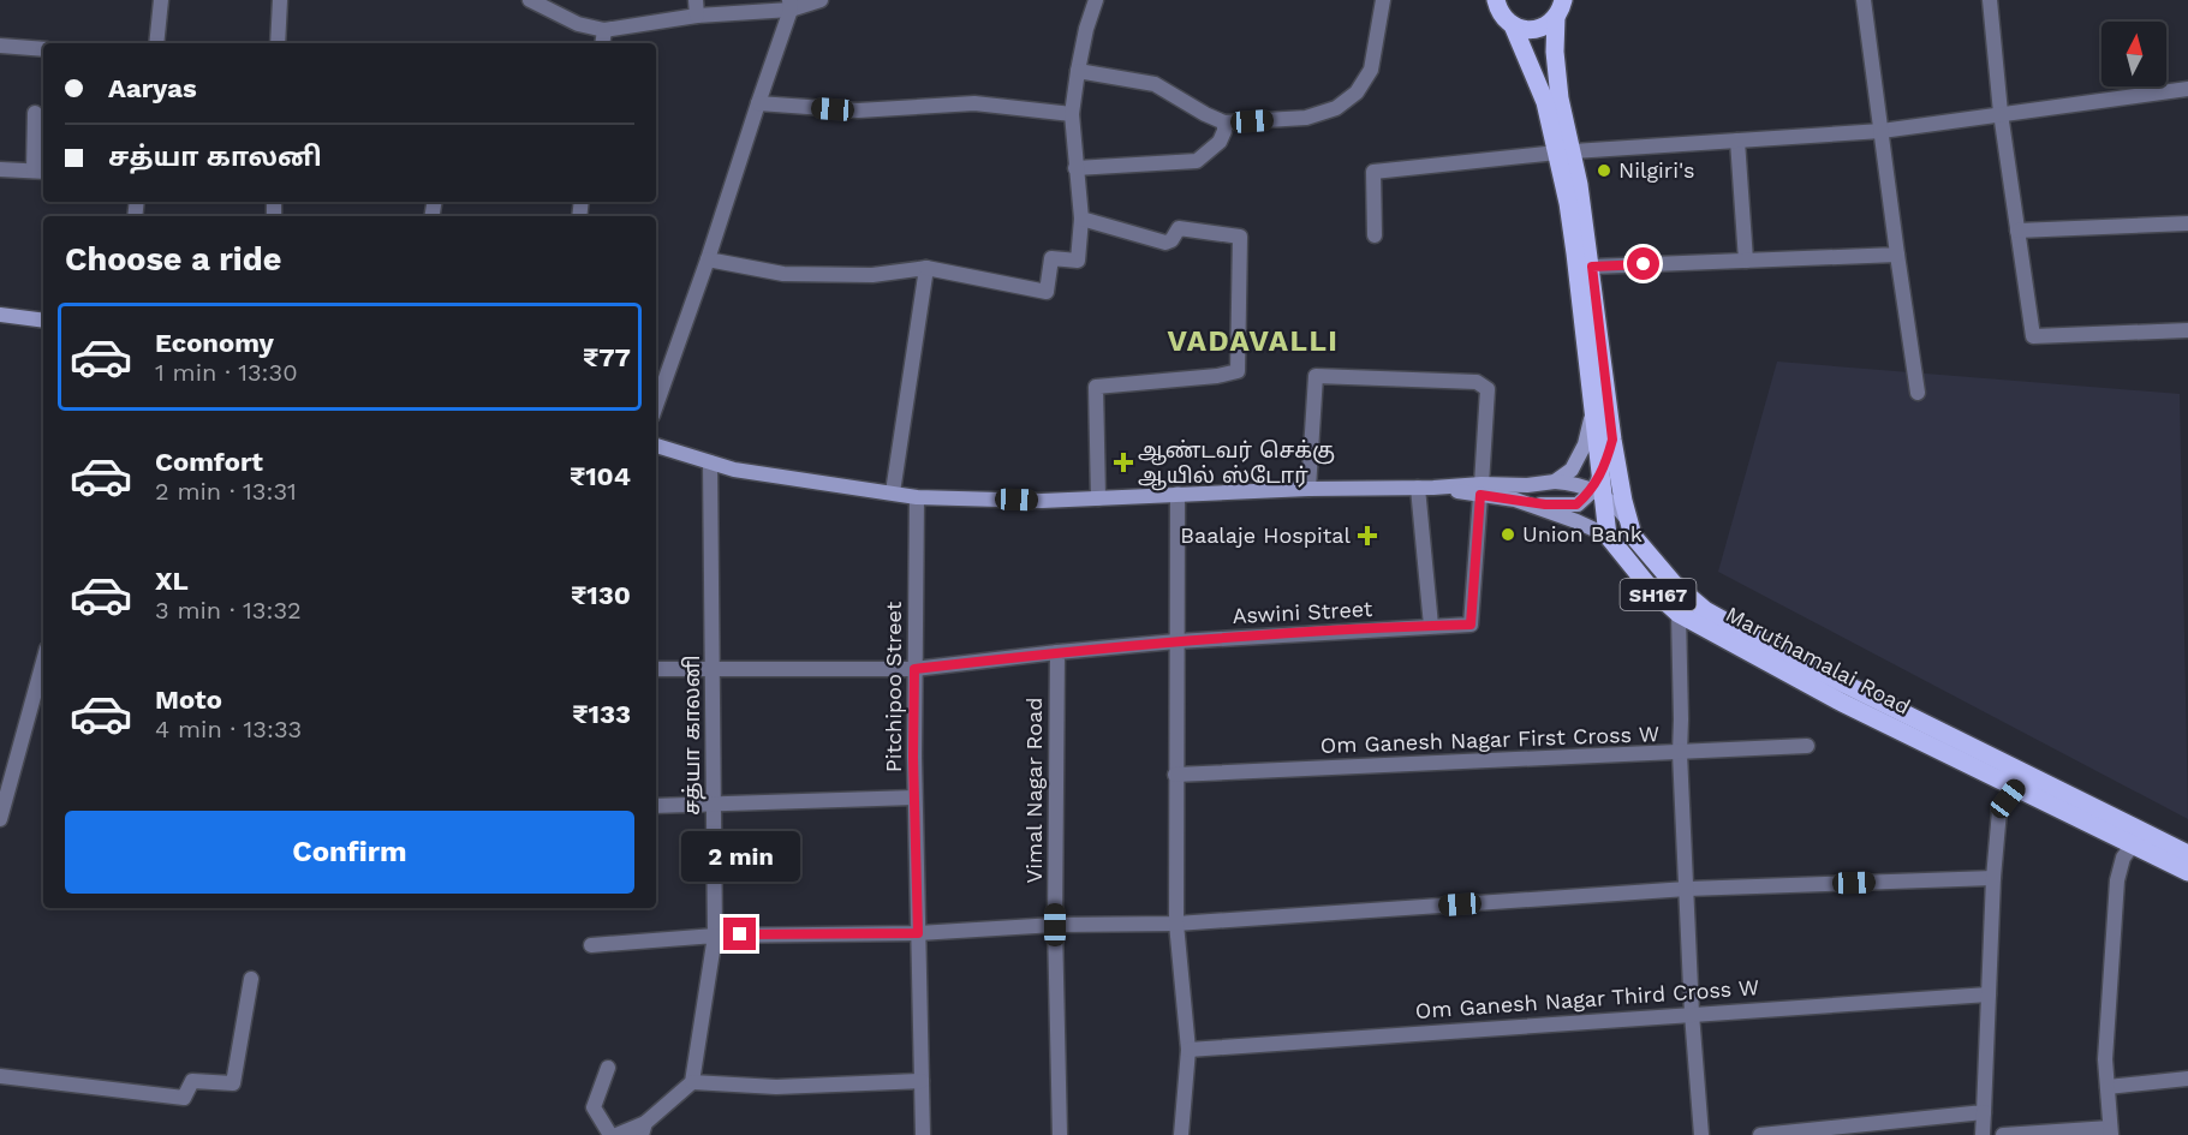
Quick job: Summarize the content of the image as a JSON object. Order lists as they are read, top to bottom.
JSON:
{
  "streets": {
    "main road": ["SH167", "Maruthamalai Road"],
    "street": [
      "Aswini Street",
      "Pitchipoo Street",
      "சத்யா காலனி",
      "Om Ganesh Nagar First Cross W",
      "Vimal Nagar Road",
      "Om Ganesh Nagar Third Cross W"
    ]
  },
  "districts": ["VADAVALLI"],
  "places": {
    "other": ["Nilgiri's", "Union Bank"],
    "health": ["ஆண்டவர் செக்கு ஆயில் ஸ்டோர்", "Baalaje Hospital"]
  },
  "north": "top",
  "page": {
    "banner": ["Aaryas", "சத்யா காலனி"],
    "heading": "Choose a ride",
    "list": [
      {
        "name": "Economy",
        "note": "1 min · 13:30",
        "value": "₹77"
      },
      {
        "name": "Comfort",
        "note": "2 min · 13:31",
        "value": "₹104"
      },
      {
        "name": "XL",
        "note": "3 min · 13:32",
        "value": "₹130"
      },
      {
        "name": "Moto",
        "note": "4 min · 13:33",
        "value": "₹133"
      }
    ],
    "buttons": "Confirm",
    "bubble": "2 min"
  }
}
